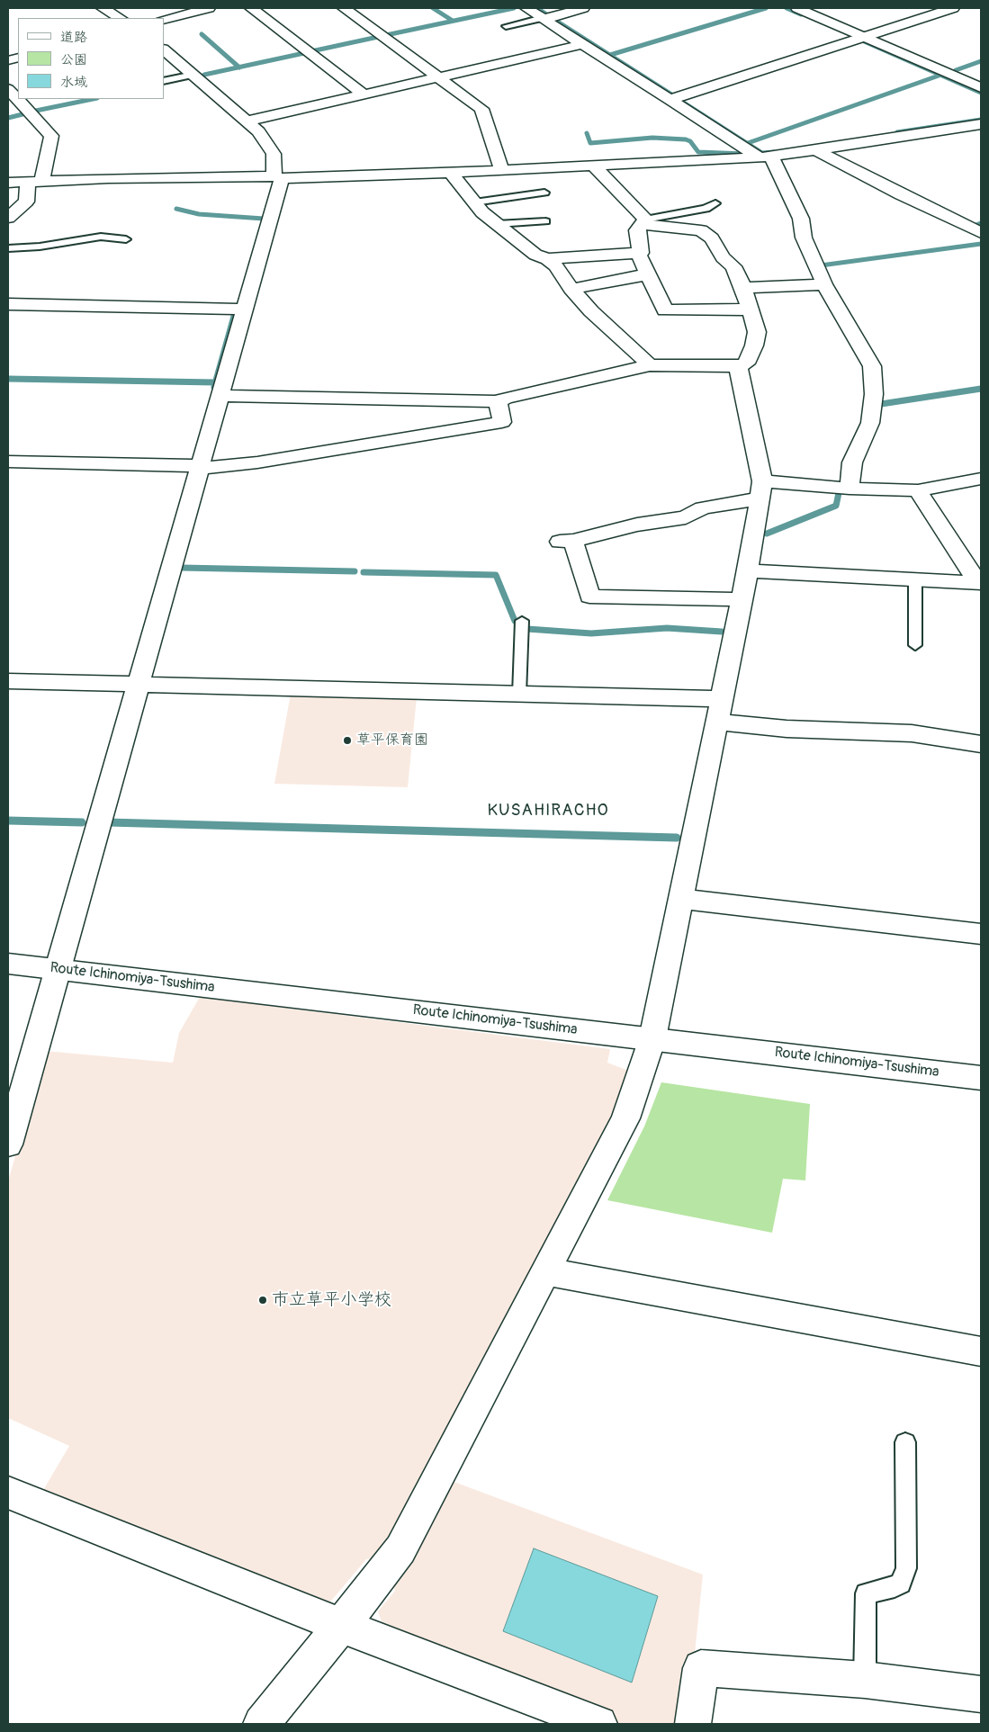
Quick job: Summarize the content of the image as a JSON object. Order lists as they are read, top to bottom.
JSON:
{
  "streets": {
    "street": ["Route Ichinomiya-Tsushima"]
  },
  "districts": ["KUSAHIRACHO"],
  "places": ["草平保育園", "市立草平小学校"],
  "legend": ["道路", "公園", "水域"]
}
